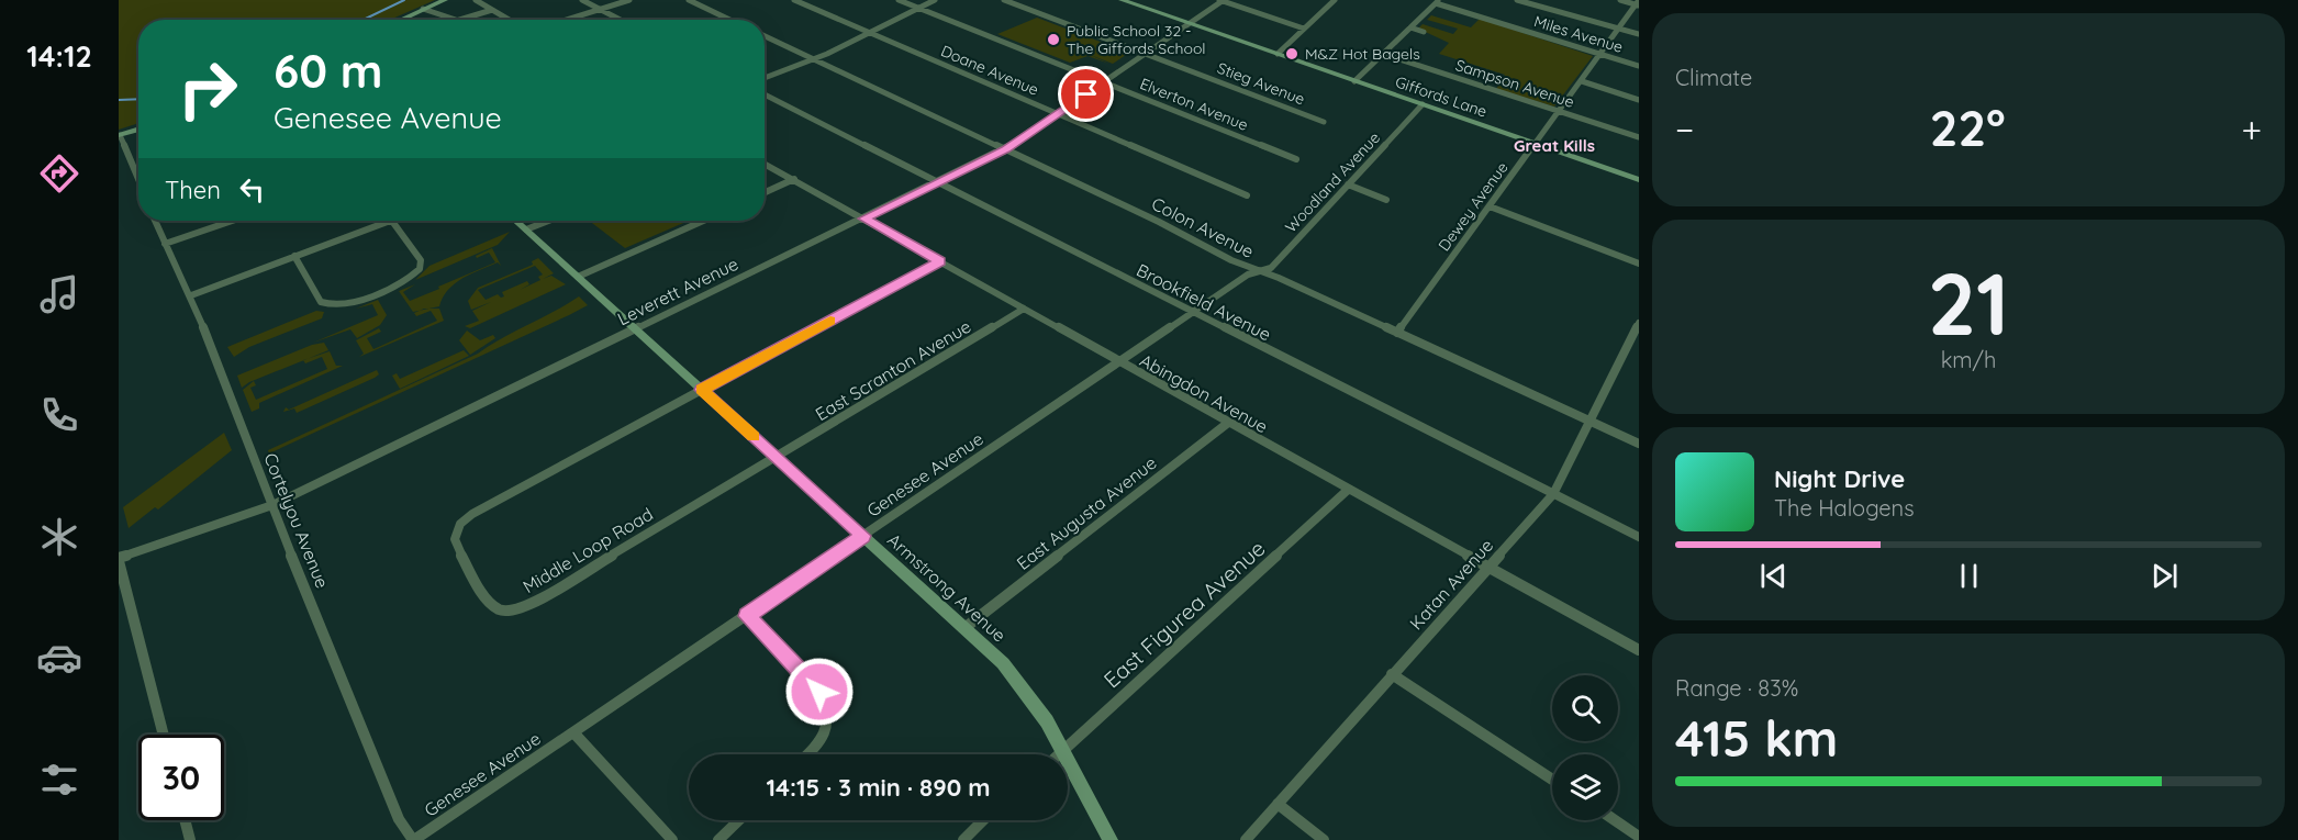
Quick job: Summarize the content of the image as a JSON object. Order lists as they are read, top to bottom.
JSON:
{
  "streets": {
    "street": [
      "Miles Avenue",
      "Doane Avenue",
      "Stieg Avenue",
      "Sampson Avenue",
      "Giffords Lane",
      "Elverton Avenue",
      "Woodland Avenue",
      "Dewey Avenue",
      "Colon Avenue",
      "Leverett Avenue",
      "Brookfield Avenue",
      "East Scranton Avenue",
      "Abingdon Avenue",
      "Genesee Avenue",
      "East Augusta Avenue",
      "Cortelyou Avenue",
      "Middle Loop Road",
      "Katan Avenue",
      "Armstrong Avenue",
      "East Figurea Avenue"
    ]
  },
  "crossings": [
    ["Miles Avenue", "Dewey Avenue"],
    ["Doane Avenue", "Leverett Avenue"],
    ["Stieg Avenue", "Leverett Avenue"],
    ["Sampson Avenue", "Dewey Avenue"],
    ["Giffords Lane", "Woodland Avenue"],
    ["Giffords Lane", "Dewey Avenue"],
    ["Giffords Lane", "Leverett Avenue"],
    ["Elverton Avenue", "Leverett Avenue"],
    ["Woodland Avenue", "Colon Avenue"],
    ["Woodland Avenue", "Genesee Avenue"],
    ["Dewey Avenue", "Colon Avenue"],
    ["Colon Avenue", "Leverett Avenue"],
    ["Colon Avenue", "Genesee Avenue"],
    ["Colon Avenue", "Katan Avenue"],
    ["Leverett Avenue", "Brookfield Avenue"],
    ["Leverett Avenue", "Abingdon Avenue"],
    ["Leverett Avenue", "Cortelyou Avenue"],
    ["Leverett Avenue", "Armstrong Avenue"],
    ["Brookfield Avenue", "Genesee Avenue"],
    ["Brookfield Avenue", "Katan Avenue"],
    ["East Scranton Avenue", "Abingdon Avenue"],
    ["East Scranton Avenue", "Middle Loop Road"],
    ["East Scranton Avenue", "Armstrong Avenue"],
    ["Abingdon Avenue", "Genesee Avenue"],
    ["Abingdon Avenue", "East Augusta Avenue"],
    ["Abingdon Avenue", "Katan Avenue"],
    ["Abingdon Avenue", "East Figurea Avenue"],
    ["Genesee Avenue", "Cortelyou Avenue"],
    ["Genesee Avenue", "Armstrong Avenue"],
    ["East Augusta Avenue", "Armstrong Avenue"],
    ["Middle Loop Road", "Armstrong Avenue"],
    ["Armstrong Avenue", "East Figurea Avenue"]
  ],
  "districts": ["Great Kills"],
  "places": ["Public School 32 - The Giffords School", "M&Z Hot Bagels"],
  "page": {
    "tabs": "14:12",
    "tile": [
      "Climate",
      ["21", "km/h"],
      ["Range · 83%", "415 km"]
    ],
    "turn": ["60 m", "Genesee Avenue"],
    "heat": ["−", "22°", "+"],
    "then": "Then",
    "song": ["Night Drive", "The Halogens"],
    "limit": "30",
    "trip": "14:15 · 3 min · 890 m"
  }
}
